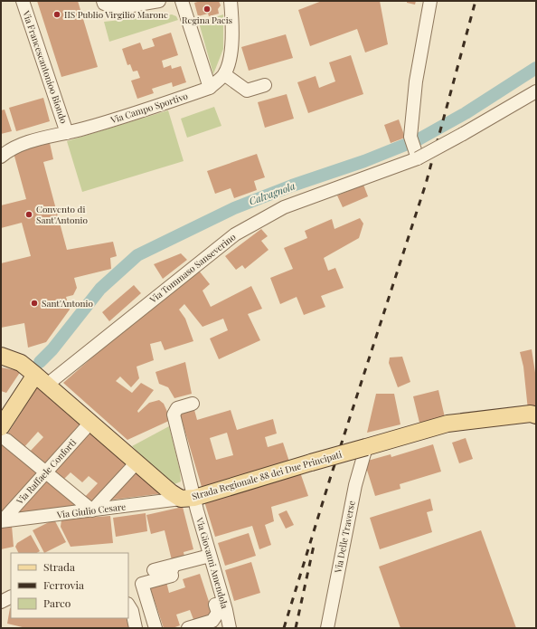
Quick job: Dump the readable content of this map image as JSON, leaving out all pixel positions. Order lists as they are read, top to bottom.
{
  "streets": {
    "main road": ["Strada Regionale 88 dei Due Principati"],
    "street": [
      "Via Francescantonioo Biondo",
      "Via Campo Sportivo",
      "Via Tommaso Sanseverino",
      "Via Raffaele Conforti",
      "Via Giulio Cesare",
      "Via Delle Traverse",
      "Via Giovanni Amendola"
    ]
  },
  "crossings": [
    ["Via Francescantonioo Biondo", "Via Campo Sportivo"],
    ["Via Tommaso Sanseverino", "Strada Regionale 88 dei Due Principati"],
    ["Via Raffaele Conforti", "Strada Regionale 88 dei Due Principati"],
    ["Via Raffaele Conforti", "Via Giulio Cesare"],
    ["Strada Regionale 88 dei Due Principati", "Via Giulio Cesare"],
    ["Strada Regionale 88 dei Due Principati", "Via Delle Traverse"],
    ["Strada Regionale 88 dei Due Principati", "Via Giovanni Amendola"],
    ["Via Giulio Cesare", "Via Giovanni Amendola"]
  ],
  "water": ["Calvagnola"],
  "places": [
    "Regina Pacis",
    "IIS Publio Virgilio Marone",
    "Convento di Sant'Antonio",
    "Sant'Antonio"
  ],
  "legend": ["Strada", "Ferrovia", "Parco"]
}
